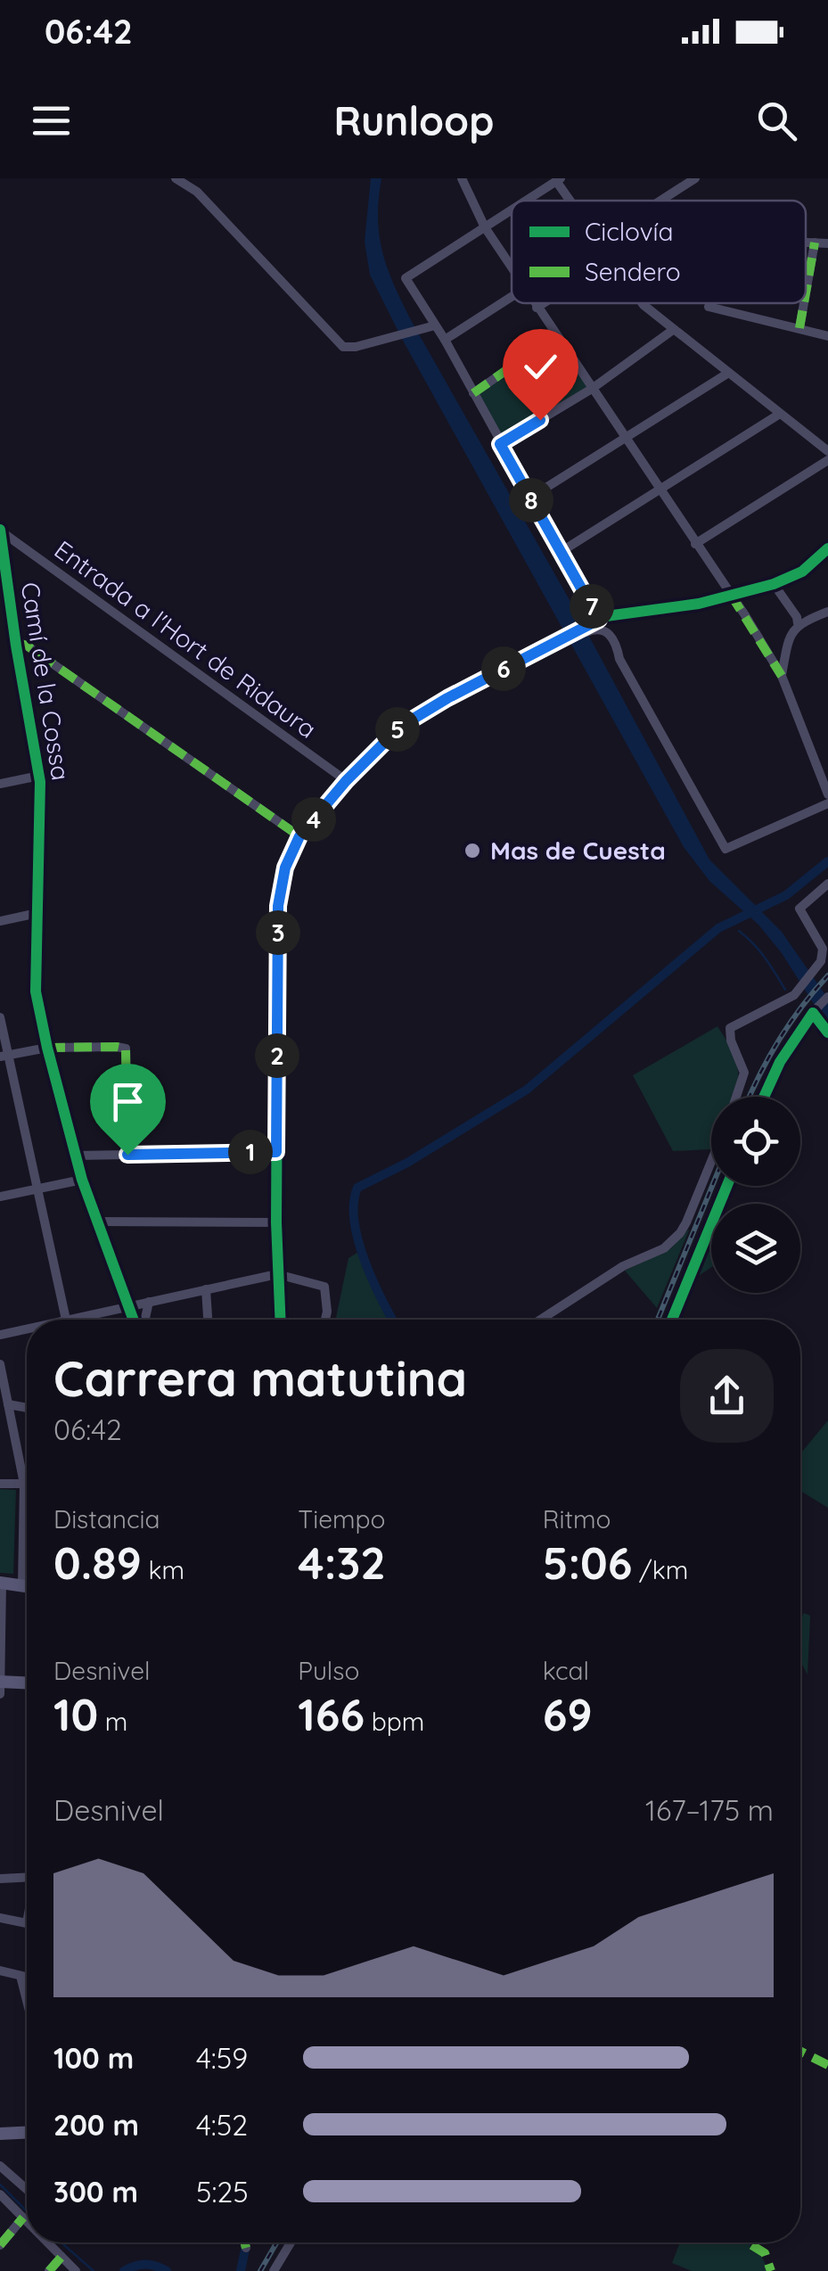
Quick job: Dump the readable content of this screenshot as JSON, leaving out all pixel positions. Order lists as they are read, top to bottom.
{
  "streets": {
    "street": ["Entrada a l'Hort de Ridaura", "Camí de la Cossa"]
  },
  "crossings": [
    ["Entrada a l'Hort de Ridaura", "Camí de la Cossa"]
  ],
  "places": ["Mas de Cuesta"],
  "legend": ["Ciclovía", "Sendero"],
  "page": {
    "status": "06:42",
    "header": "Runloop",
    "pins": [
      "8",
      "7",
      "6",
      "5",
      "4",
      "3",
      "2",
      "1"
    ],
    "heading": ["Carrera matutina", "06:42"],
    "stats": [
      ["Distancia", "0.89 km"],
      ["Tiempo", "4:32"],
      ["Ritmo", "5:06 /km"],
      ["Desnivel", "10 m"],
      ["Pulso", "166 bpm"],
      ["kcal", "69"]
    ],
    "chart": ["Desnivel", "167–175 m"],
    "list": [
      {
        "name": "100 m",
        "note": "4:59"
      },
      {
        "name": "200 m",
        "note": "4:52"
      },
      {
        "name": "300 m",
        "note": "5:25"
      }
    ]
  }
}
